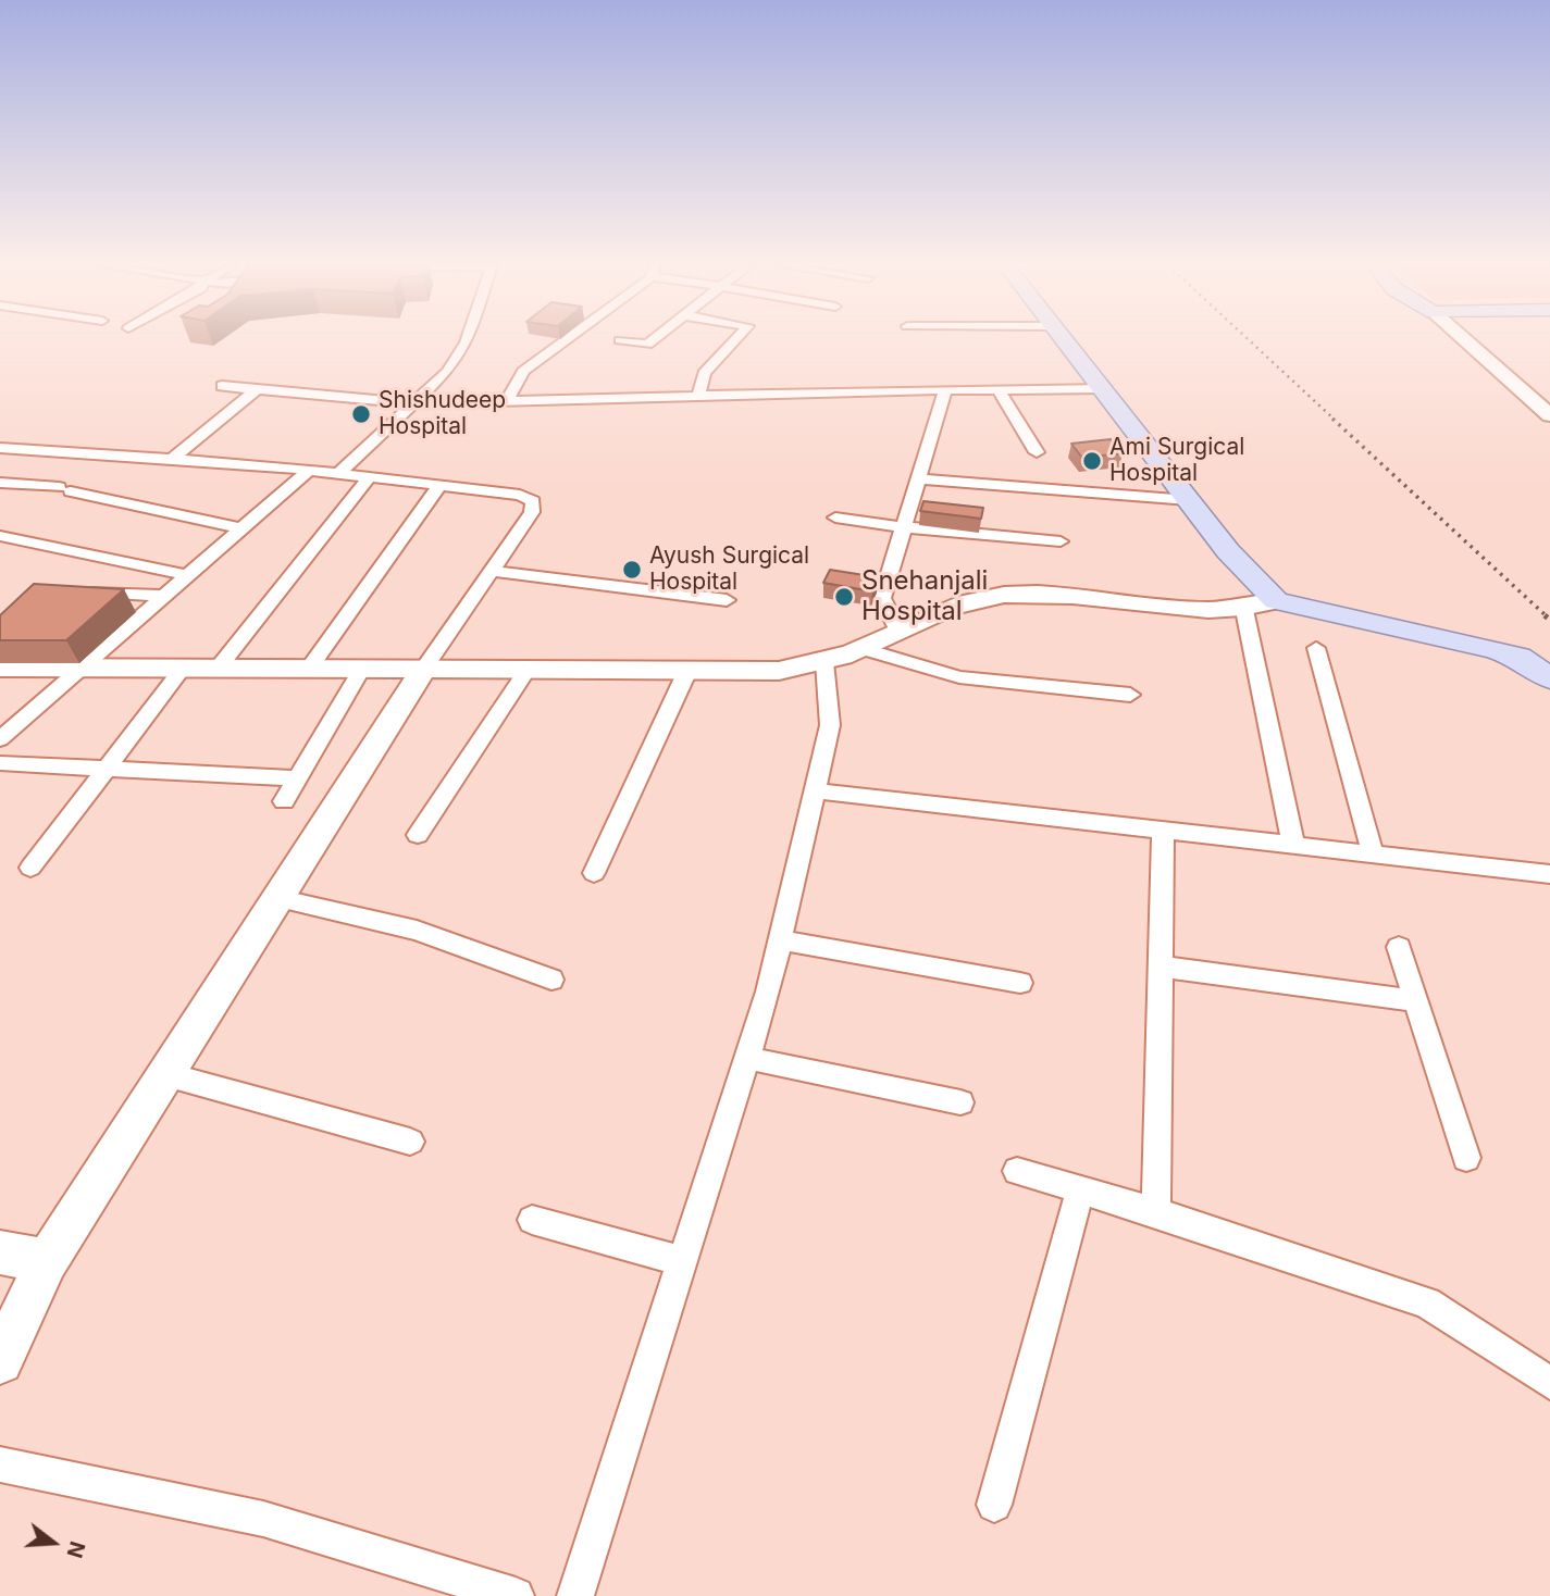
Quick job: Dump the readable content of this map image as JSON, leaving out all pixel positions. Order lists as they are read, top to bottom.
{
  "places": [
    "Shishudeep Hospital",
    "Ami Surgical Hospital",
    "Ayush Surgical Hospital",
    "Snehanjali Hospital"
  ],
  "north": "right"
}
